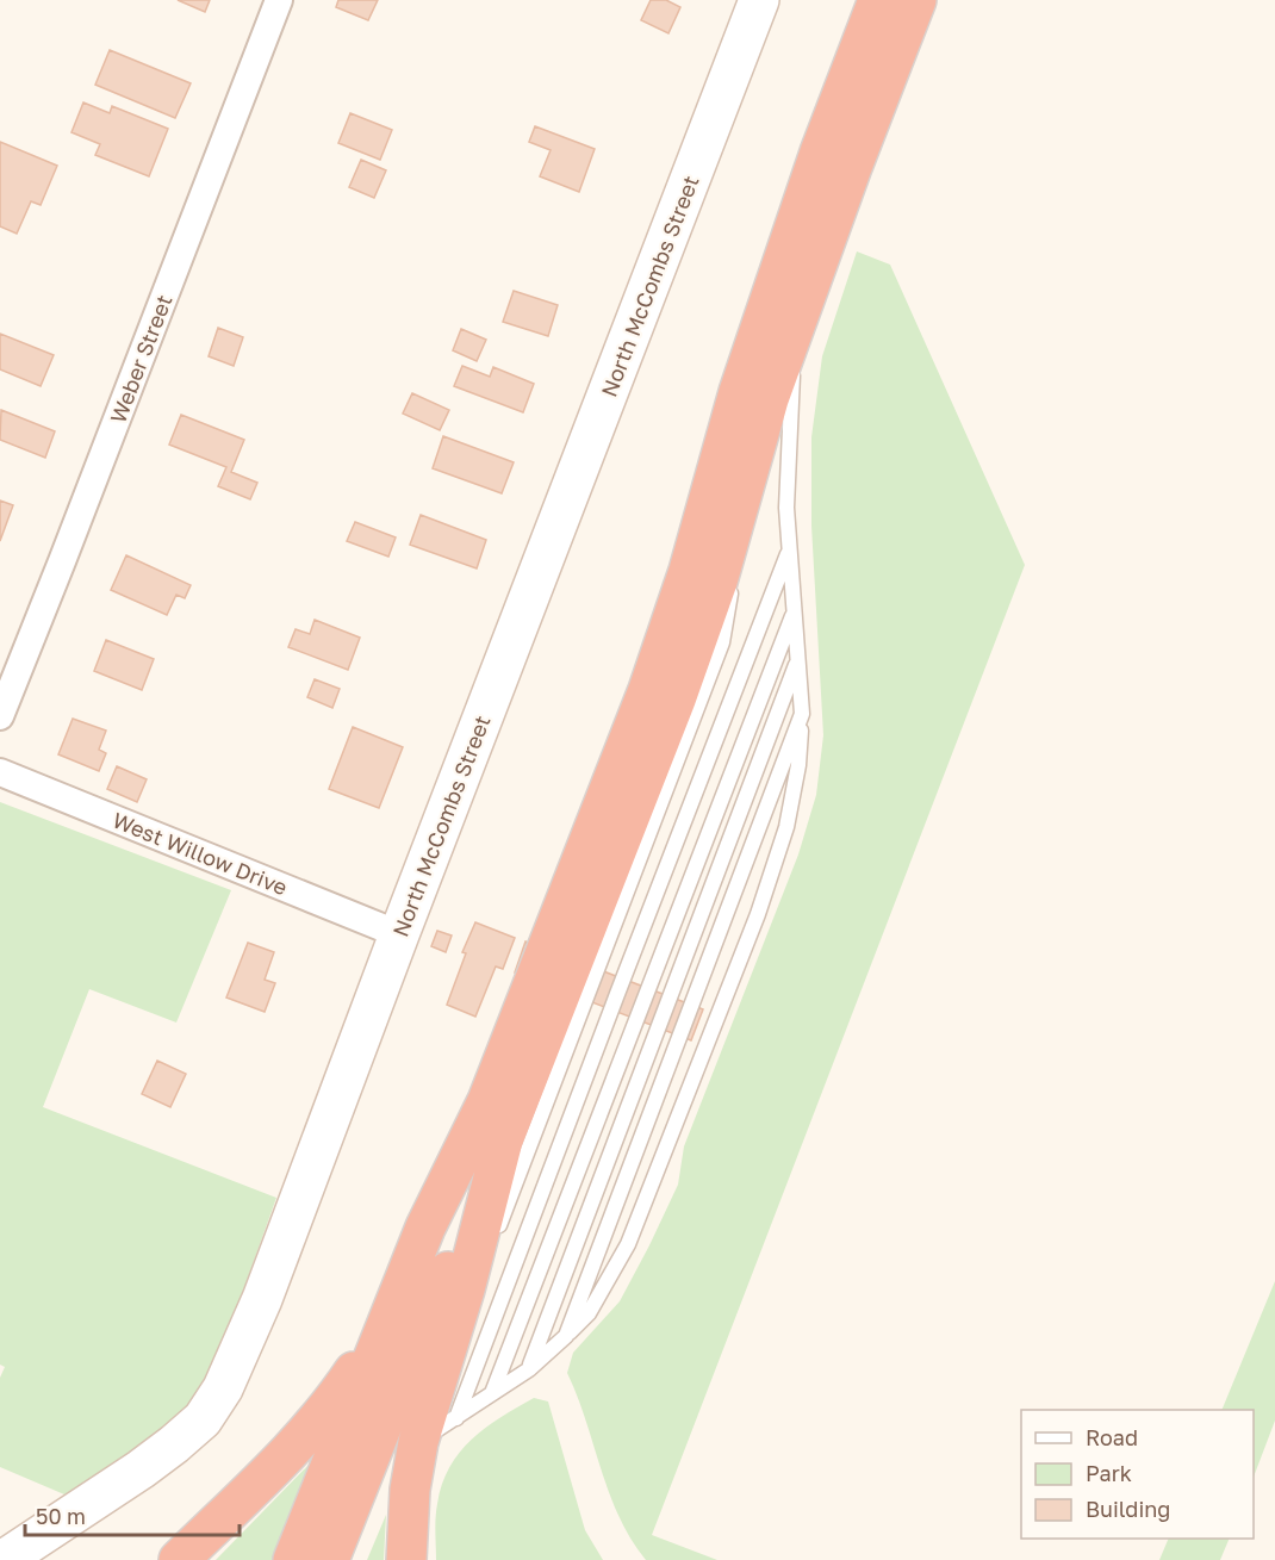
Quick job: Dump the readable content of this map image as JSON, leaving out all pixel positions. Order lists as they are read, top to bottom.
{
  "streets": {
    "street": ["North McCombs Street", "Weber Street", "West Willow Drive"]
  },
  "crossings": [
    ["North McCombs Street", "West Willow Drive"]
  ],
  "legend": ["Road", "Park", "Building"],
  "scale_bar": "50 m"
}
